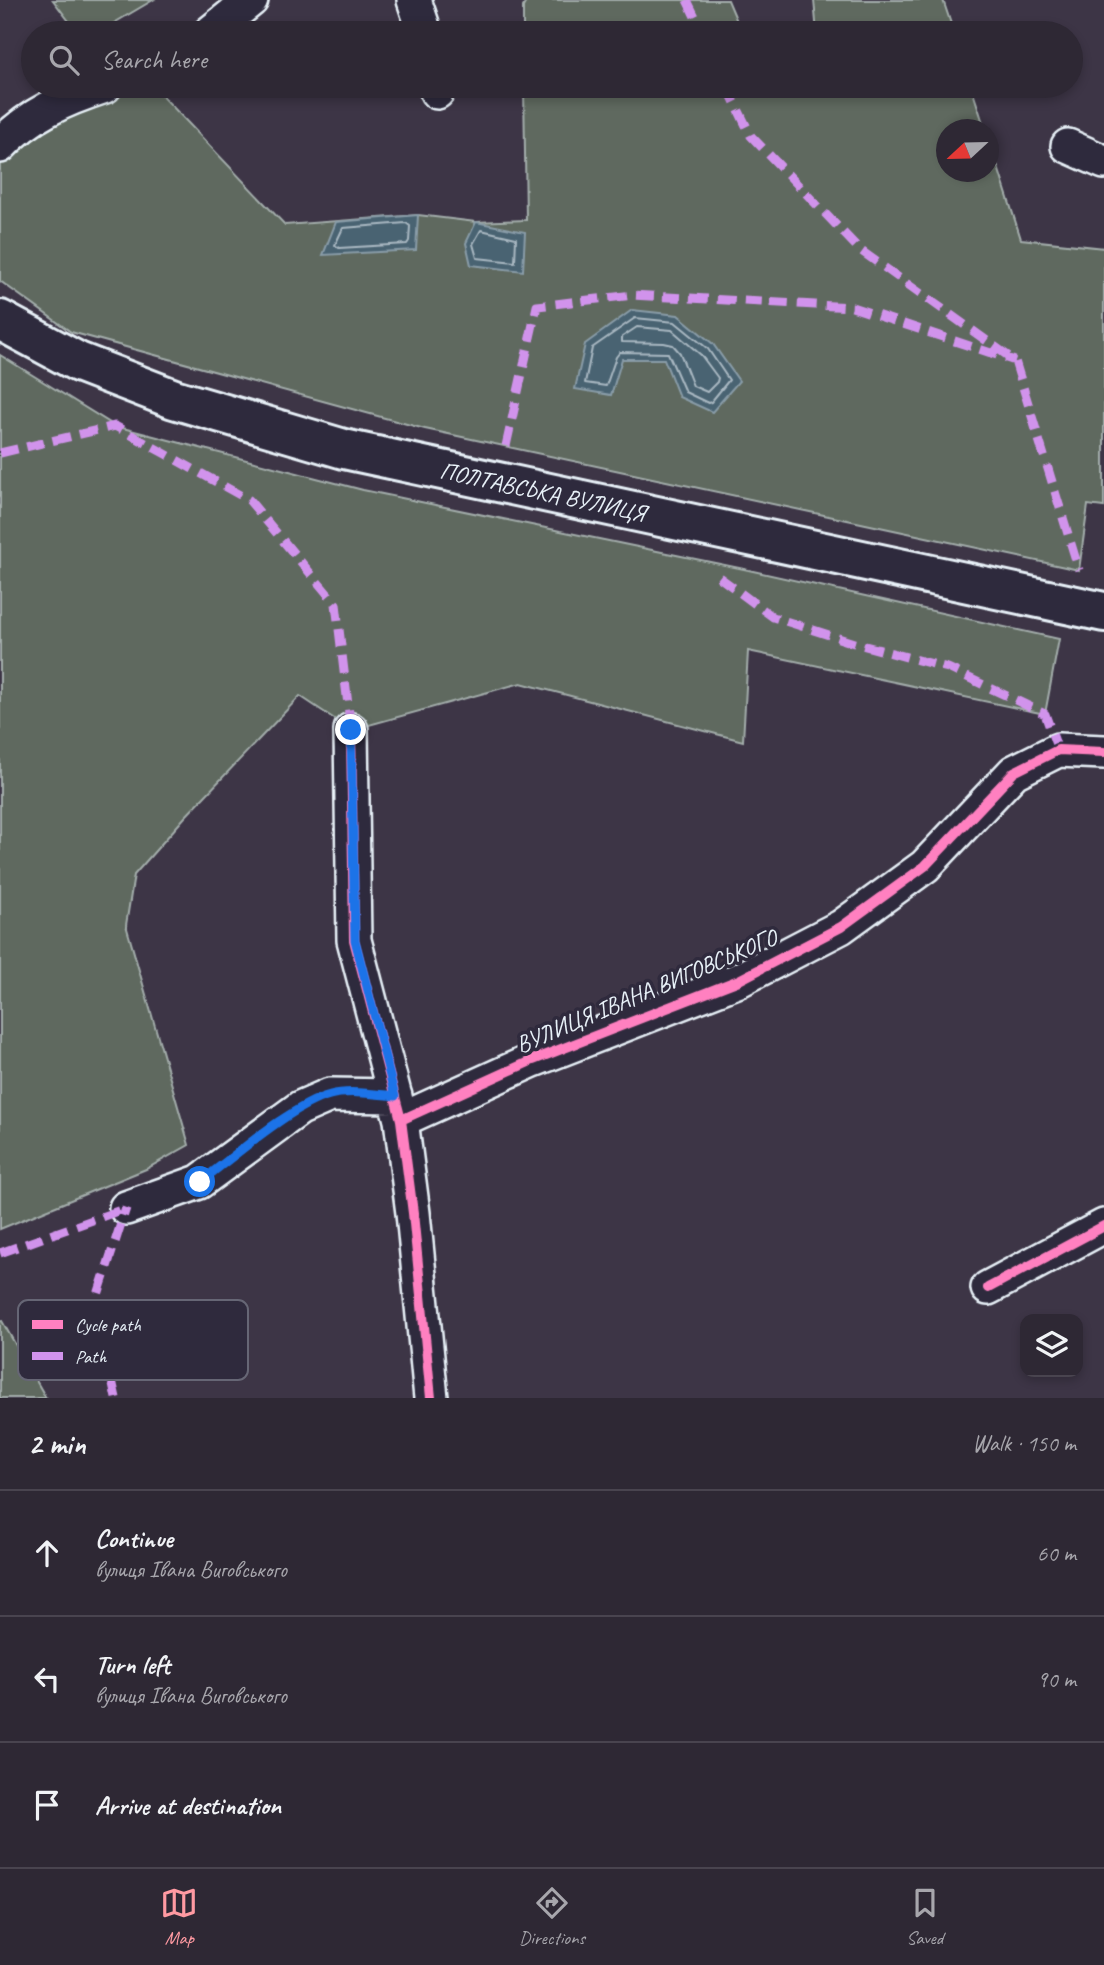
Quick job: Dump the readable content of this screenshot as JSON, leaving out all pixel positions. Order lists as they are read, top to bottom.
{
  "streets": {
    "main road": ["ПОЛТАВСЬКА ВУЛИЦЯ"],
    "street": ["ВУЛИЦЯ ІВАНА ВИГОВСЬКОГО"]
  },
  "legend": ["Cycle path", "Path"],
  "north": "left",
  "page": {
    "search": "Search here",
    "heading": ["2 min", "Walk · 150 m"],
    "list": [
      ["Continue", "вулиця Івана Виговського", "60 m"],
      ["Turn left", "вулиця Івана Виговського", "90 m"],
      "Arrive at destination"
    ],
    "nav": ["Map", "Directions", "Saved"]
  }
}
